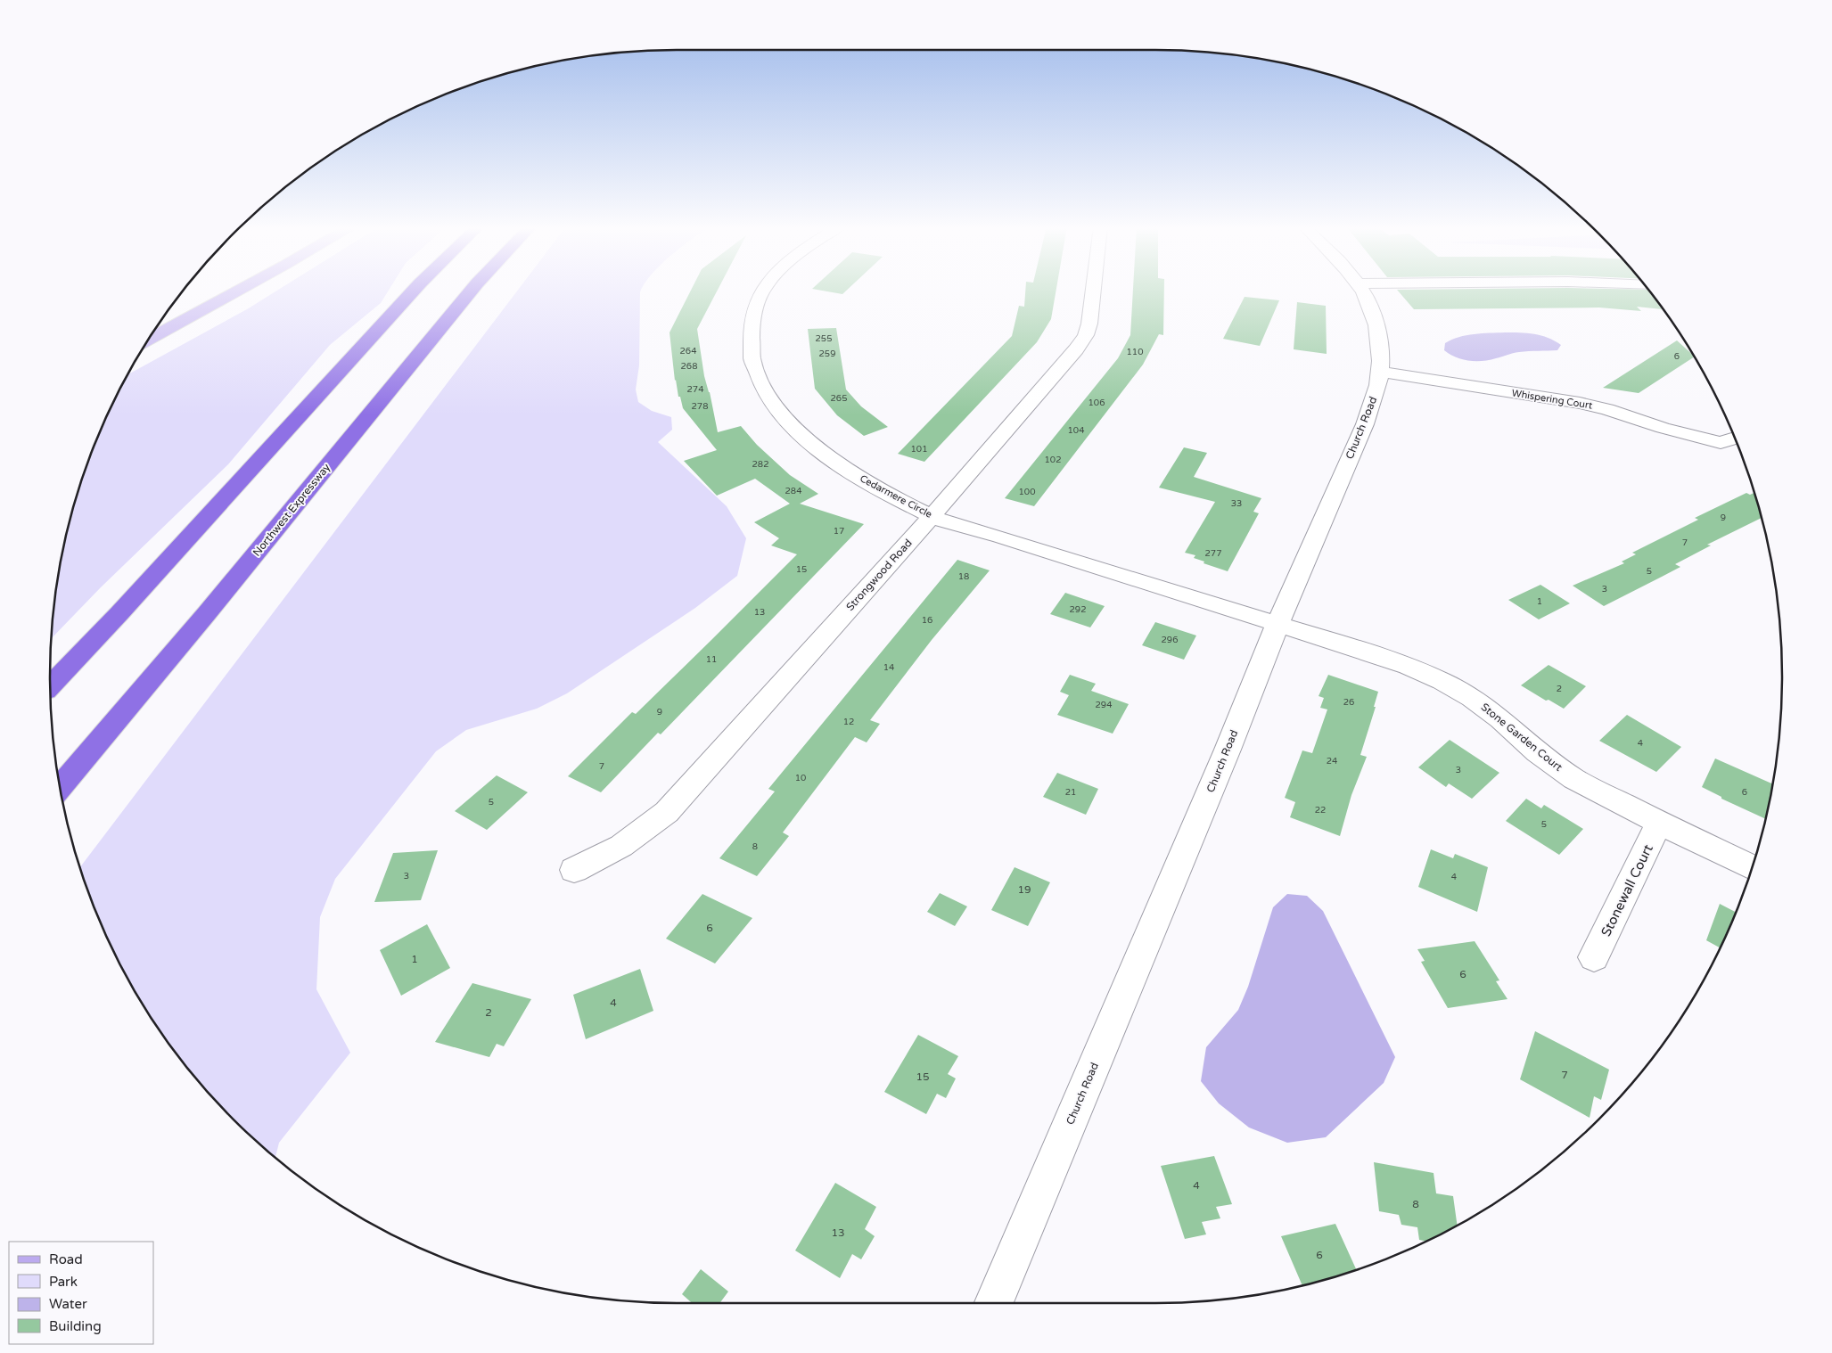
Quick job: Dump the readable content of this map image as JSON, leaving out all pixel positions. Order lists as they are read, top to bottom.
{
  "streets": {
    "highway": ["Northwest Expressway"],
    "street": [
      "Whispering Court",
      "Church Road",
      "Cedarmere Circle",
      "Strongwood Road",
      "Stone Garden Court",
      "Stonewall Court"
    ]
  },
  "crossings": [
    ["Whispering Court", "Church Road"],
    ["Church Road", "Cedarmere Circle"],
    ["Church Road", "Stone Garden Court"],
    ["Cedarmere Circle", "Strongwood Road"],
    ["Cedarmere Circle", "Stone Garden Court"],
    ["Stone Garden Court", "Stonewall Court"]
  ],
  "house_numbers": [
    "255",
    "264",
    "110",
    "259",
    "6",
    "268",
    "274",
    "265",
    "106",
    "278",
    "104",
    "101",
    "102",
    "282",
    "284",
    "100",
    "33",
    "9",
    "17",
    "7",
    "277",
    "15",
    "5",
    "18",
    "3",
    "1",
    "292",
    "13",
    "16",
    "296",
    "11",
    "14",
    "2",
    "26",
    "294",
    "9",
    "12",
    "4",
    "24",
    "7",
    "3",
    "10",
    "21",
    "6",
    "5",
    "22",
    "5",
    "8",
    "3",
    "4",
    "19",
    "6",
    "1",
    "6",
    "4",
    "2",
    "7",
    "15",
    "4",
    "8",
    "13",
    "6"
  ],
  "legend": [
    "Road",
    "Park",
    "Water",
    "Building"
  ]
}
